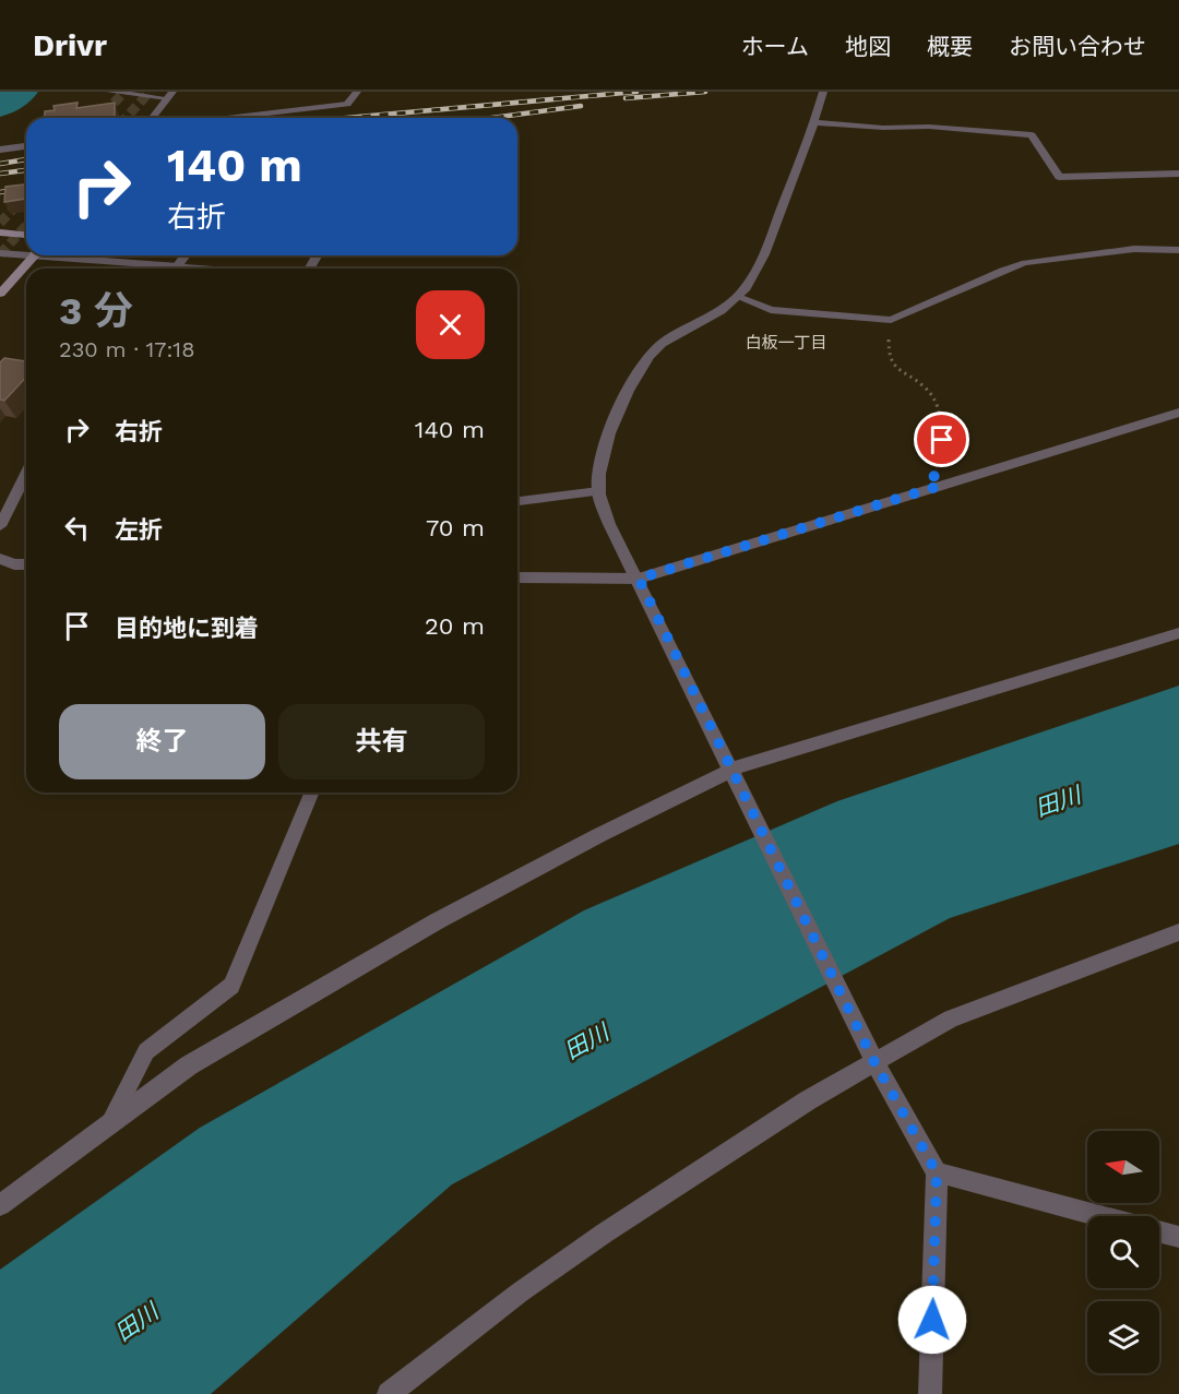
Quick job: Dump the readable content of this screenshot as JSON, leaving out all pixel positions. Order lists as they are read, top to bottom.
{
  "districts": ["白板一丁目"],
  "water": ["田川"],
  "north": "left",
  "page": {
    "header": "Drivr",
    "nav": [
      "ホーム",
      "地図",
      "概要",
      "お問い合わせ"
    ],
    "turn": ["140 m", "右折"],
    "heading": ["3 分", "230 m · 17:18"],
    "list": [
      {
        "name": "右折",
        "value": "140 m"
      },
      {
        "name": "左折",
        "value": "70 m"
      },
      {
        "name": "目的地に到着",
        "value": "20 m"
      }
    ],
    "buttons": ["終了", "共有"]
  }
}
